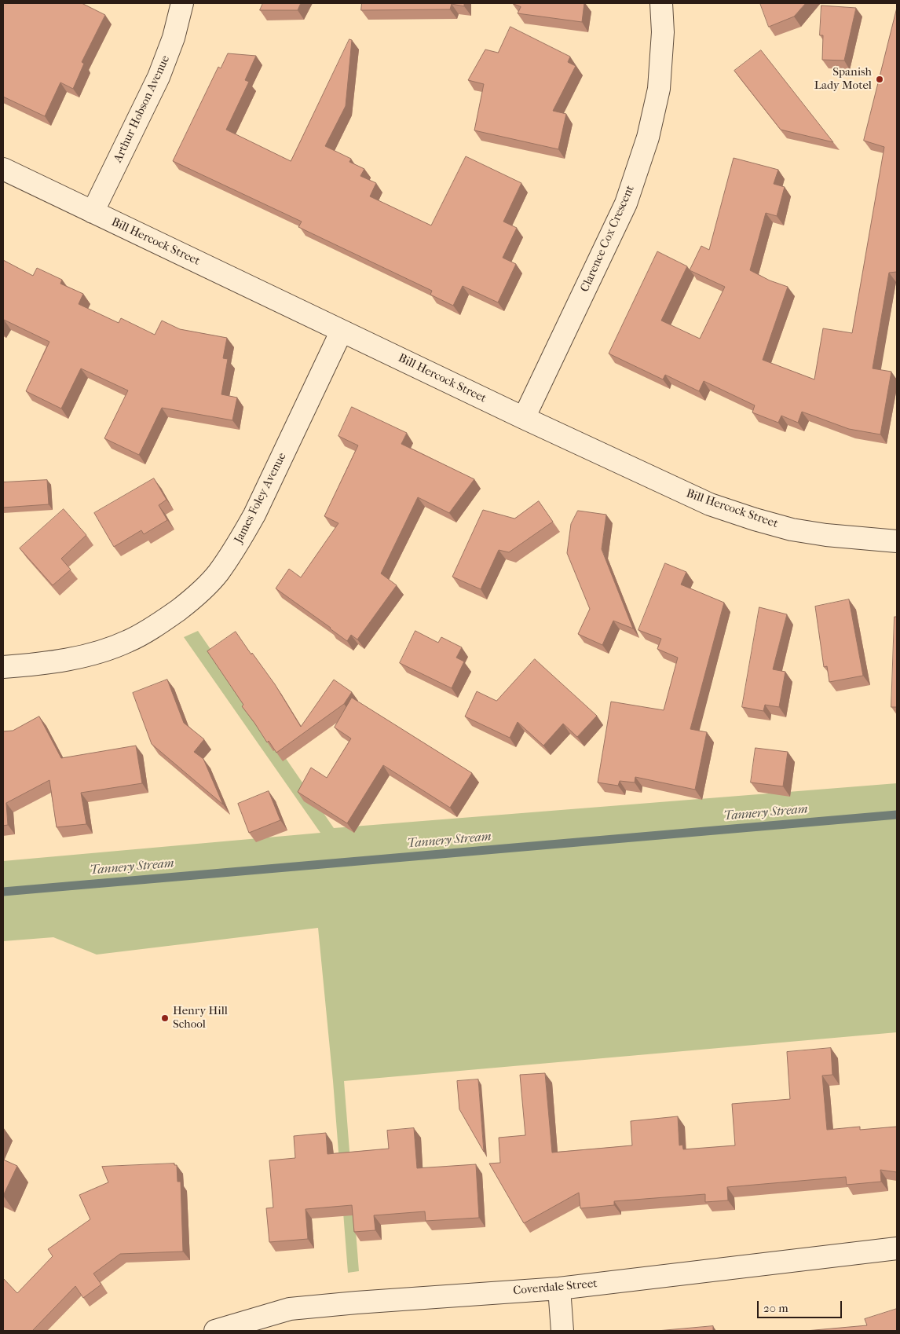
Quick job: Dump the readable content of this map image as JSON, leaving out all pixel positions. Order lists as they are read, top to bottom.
{
  "streets": {
    "street": [
      "Arthur Hobson Avenue",
      "Clarence Cox Crescent",
      "Bill Hercock Street",
      "James Foley Avenue",
      "Coverdale Street"
    ]
  },
  "crossings": [
    ["Arthur Hobson Avenue", "Bill Hercock Street"],
    ["Clarence Cox Crescent", "Bill Hercock Street"],
    ["Bill Hercock Street", "James Foley Avenue"]
  ],
  "water": ["Tannery Stream"],
  "places": ["Spanish Lady Motel", "Henry Hill School"],
  "scale_bar": "20 m"
}
